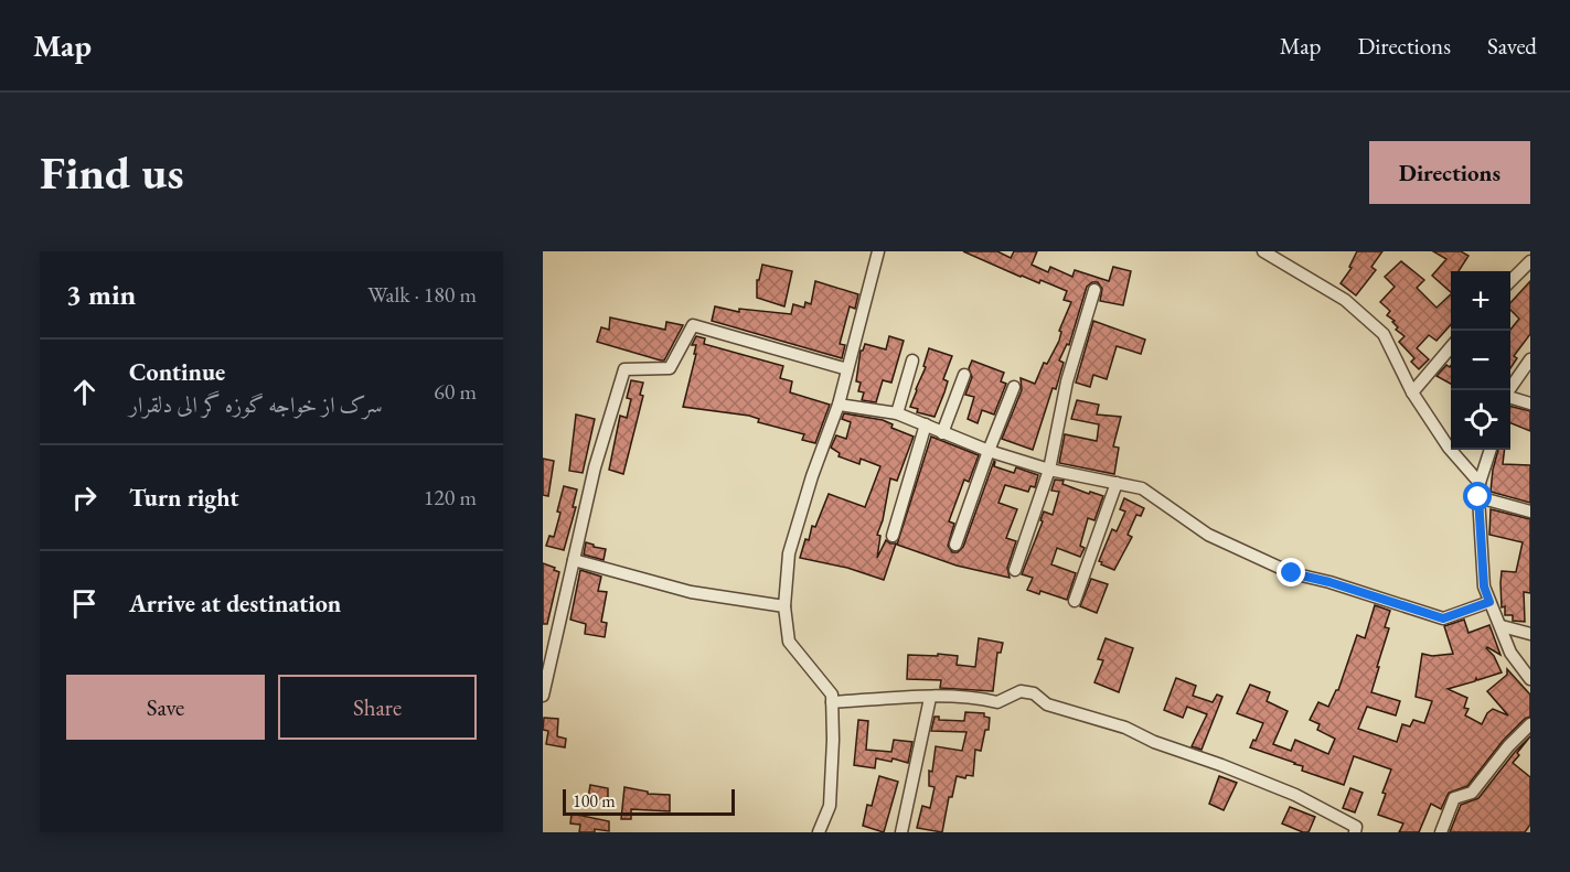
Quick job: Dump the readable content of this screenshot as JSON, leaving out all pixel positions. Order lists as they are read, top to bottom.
{
  "scale_bar": "100 m",
  "page": {
    "header": "Map",
    "nav": ["Map", "Directions", "Saved"],
    "buttons": [
      "Directions",
      ["Save", "Share"]
    ],
    "title": "Find us",
    "heading": ["3 min", "Walk · 180 m"],
    "map_buttons": ["+", "−"],
    "list": [
      ["Continue", "سرک از خواجه گوزه گر الی دلقرار", "60 m"],
      ["Turn right", "120 m"],
      "Arrive at destination"
    ],
    "scale": "100 m"
  }
}
